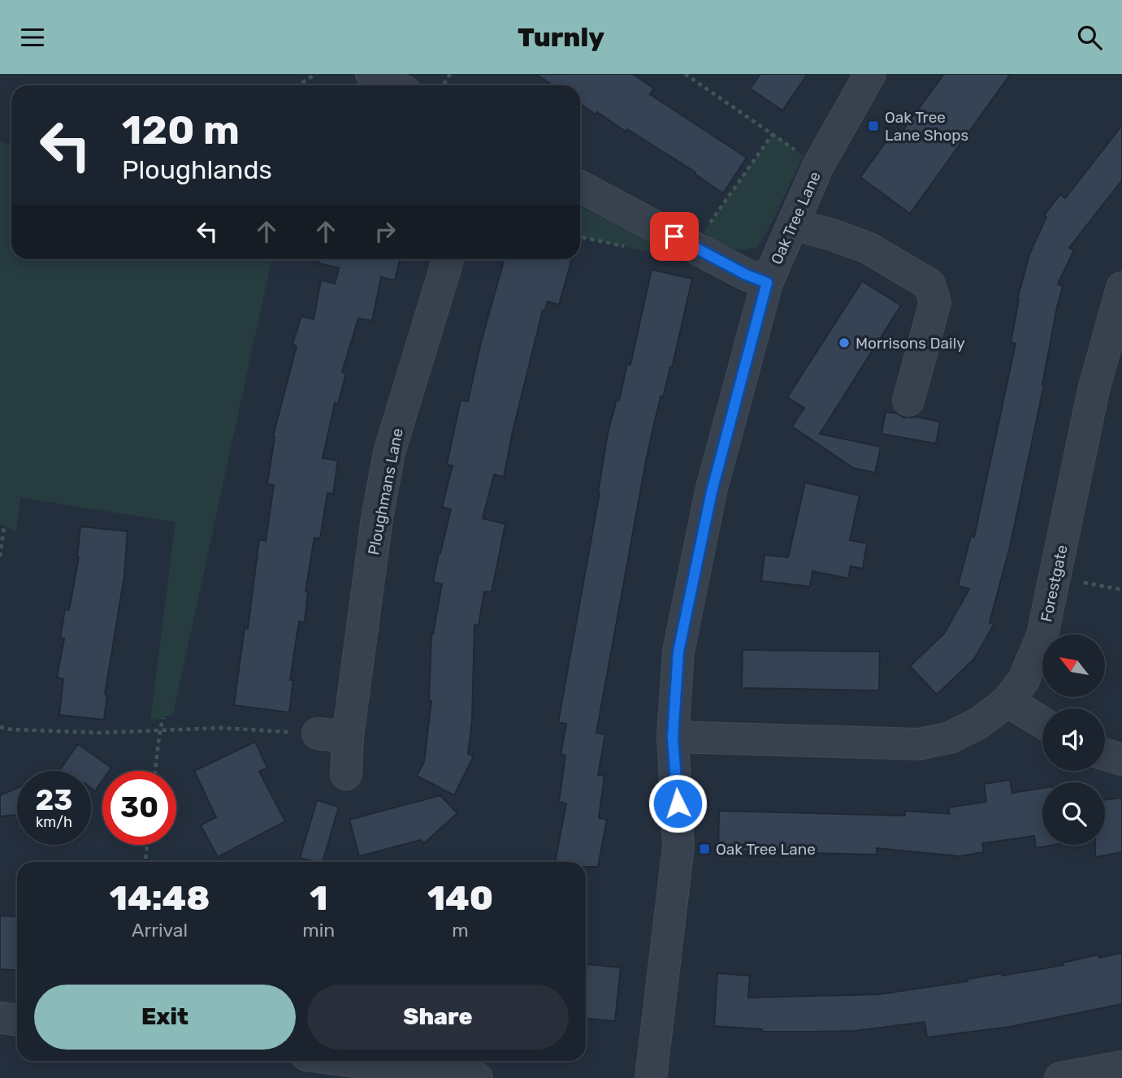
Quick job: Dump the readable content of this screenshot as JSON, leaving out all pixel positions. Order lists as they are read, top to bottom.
{
  "streets": {
    "street": ["Oak Tree Lane", "Ploughmans Lane", "Forestgate"]
  },
  "crossings": [
    ["Oak Tree Lane", "Forestgate"]
  ],
  "places": {
    "transit": ["Oak Tree Lane Shops", "Oak Tree Lane"],
    "other": ["Morrisons Daily"]
  },
  "north": "top left",
  "page": {
    "header": "Turnly",
    "turn": ["120 m", "Ploughlands"],
    "speed": "23 km/h",
    "limit": "30",
    "eta": [
      "14:48",
      "Arrival",
      "1",
      "min",
      "140",
      "m"
    ],
    "buttons": ["Exit", "Share"]
  }
}
